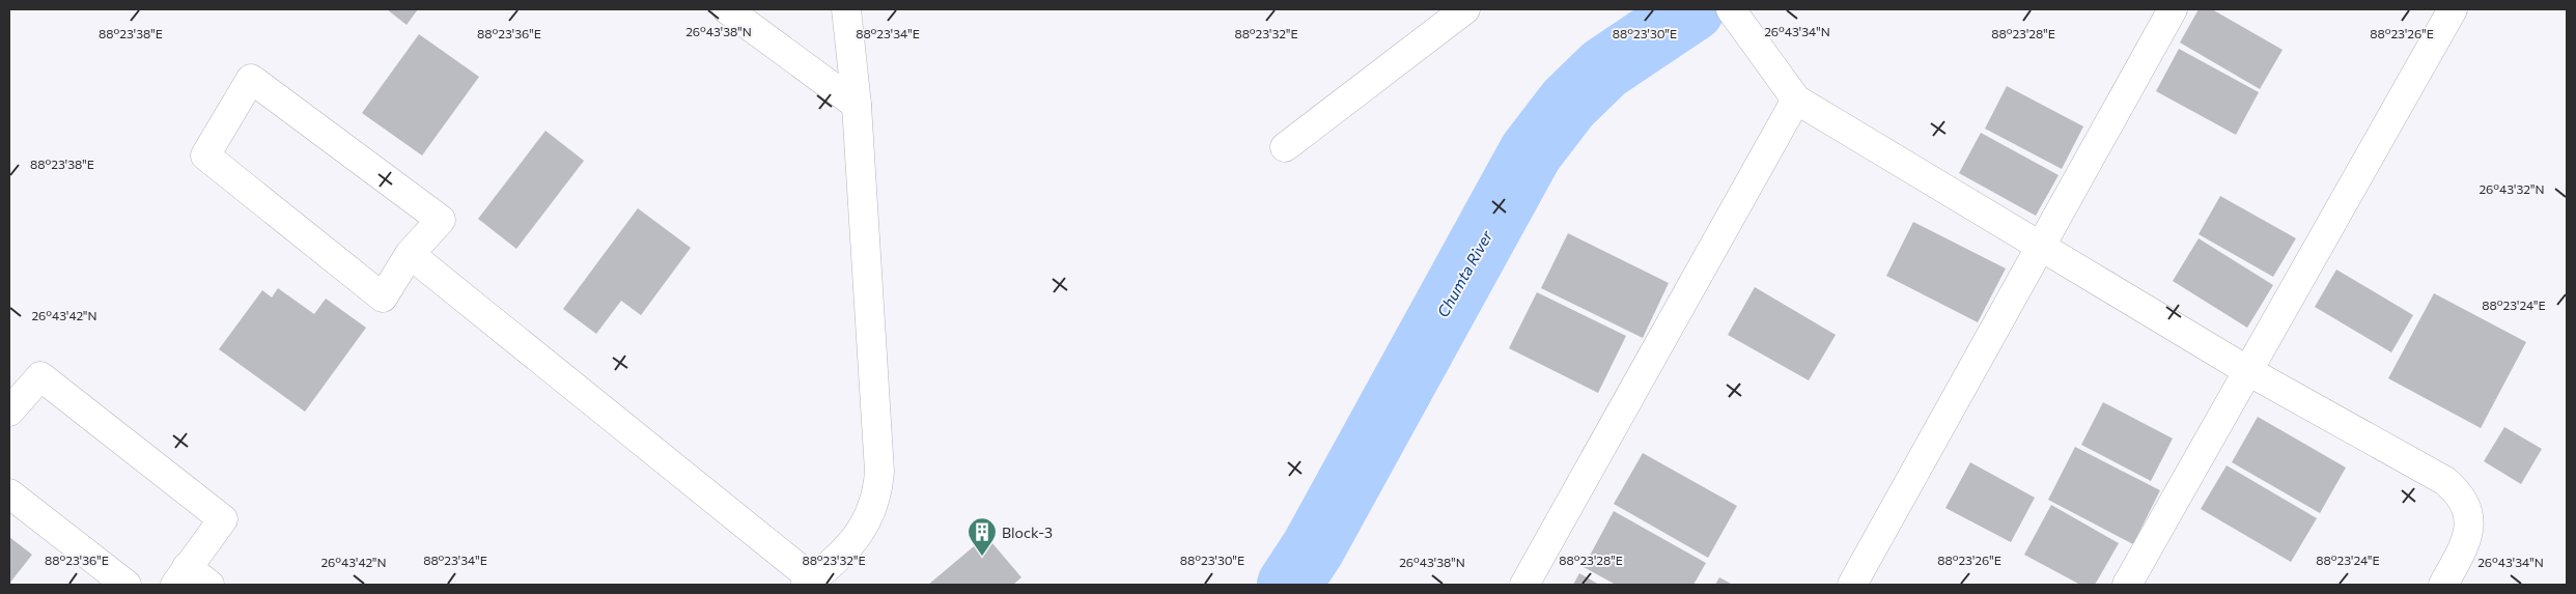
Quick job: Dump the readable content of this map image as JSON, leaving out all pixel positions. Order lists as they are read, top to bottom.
{
  "water": ["Chumta River"],
  "places": {
    "building": ["Block-3"]
  },
  "coordinates": [
    "26°43'38\"N",
    "26°43'34\"N",
    "88°23'38\"E",
    "88°23'36\"E",
    "88°23'34\"E",
    "88°23'32\"E",
    "88°23'30\"E",
    "88°23'28\"E",
    "88°23'26\"E",
    "26°43'32\"N",
    "88°23'24\"E",
    "26°43'42\"N"
  ]
}
